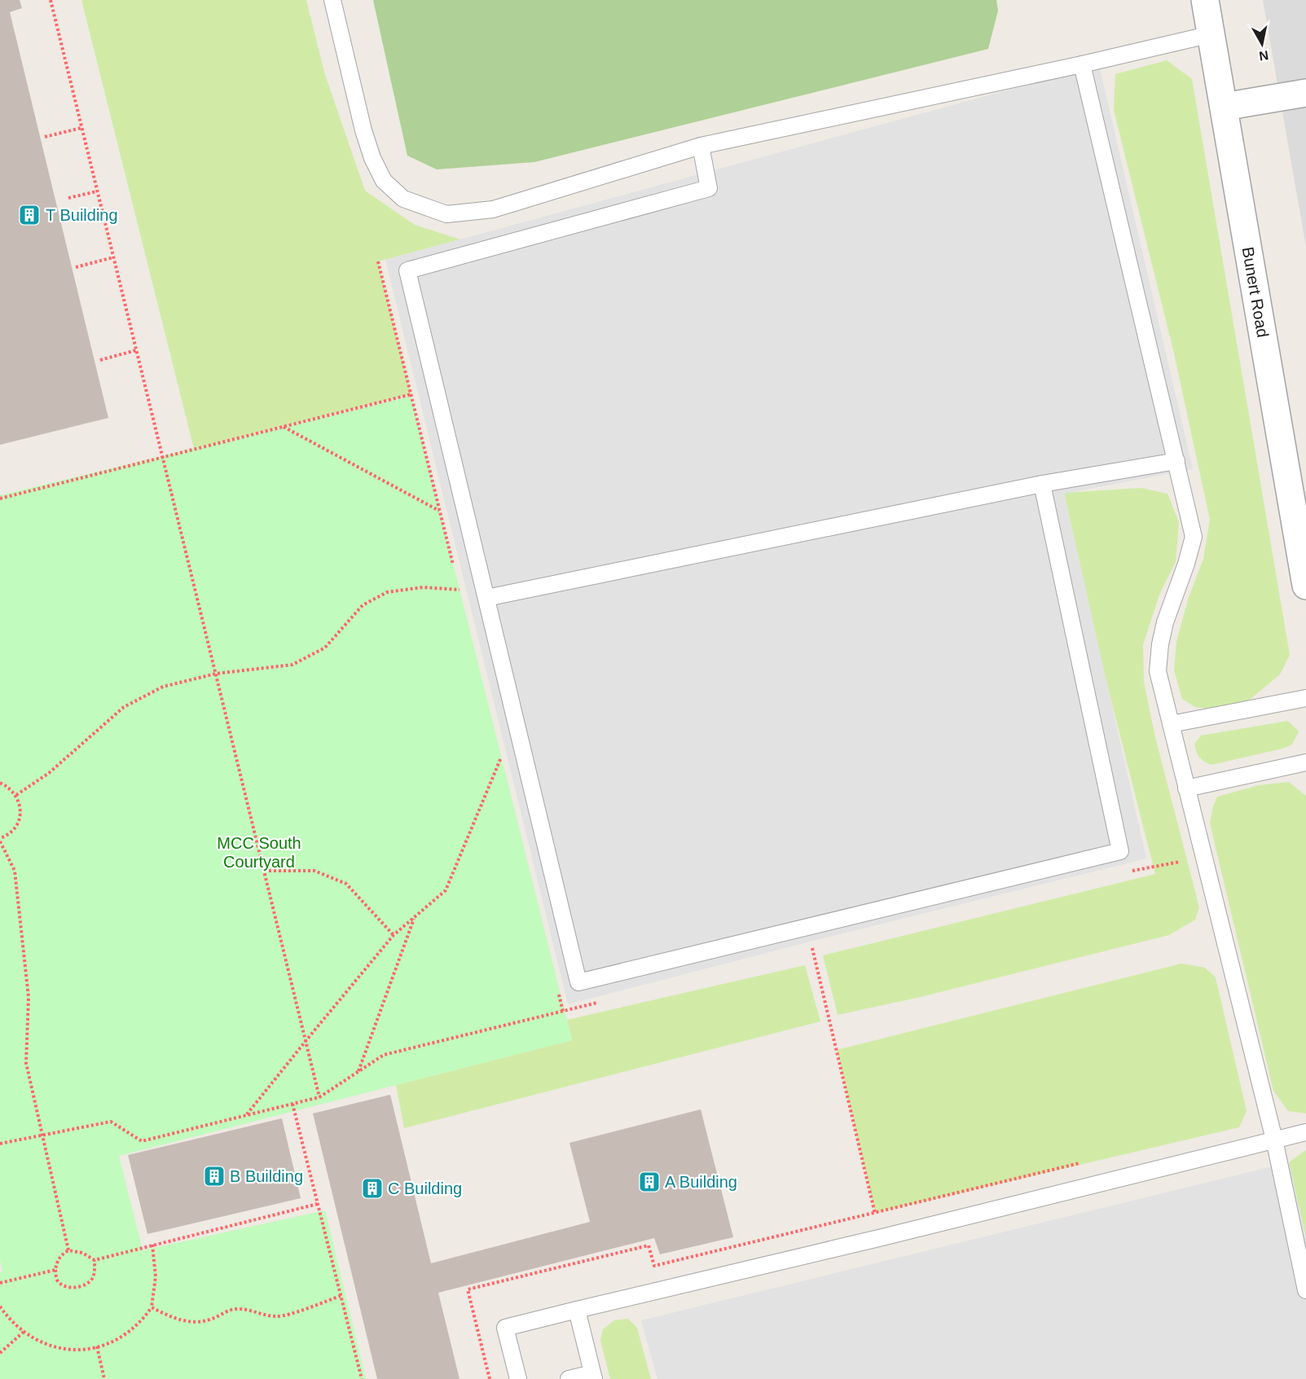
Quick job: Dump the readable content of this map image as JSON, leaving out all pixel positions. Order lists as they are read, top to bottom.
{
  "streets": {
    "street": ["Bunert Road"]
  },
  "parks": ["MCC South Courtyard"],
  "places": {
    "building": [
      "T Building",
      "B Building",
      "A Building",
      "C Building"
    ]
  },
  "north": "bottom"
}
